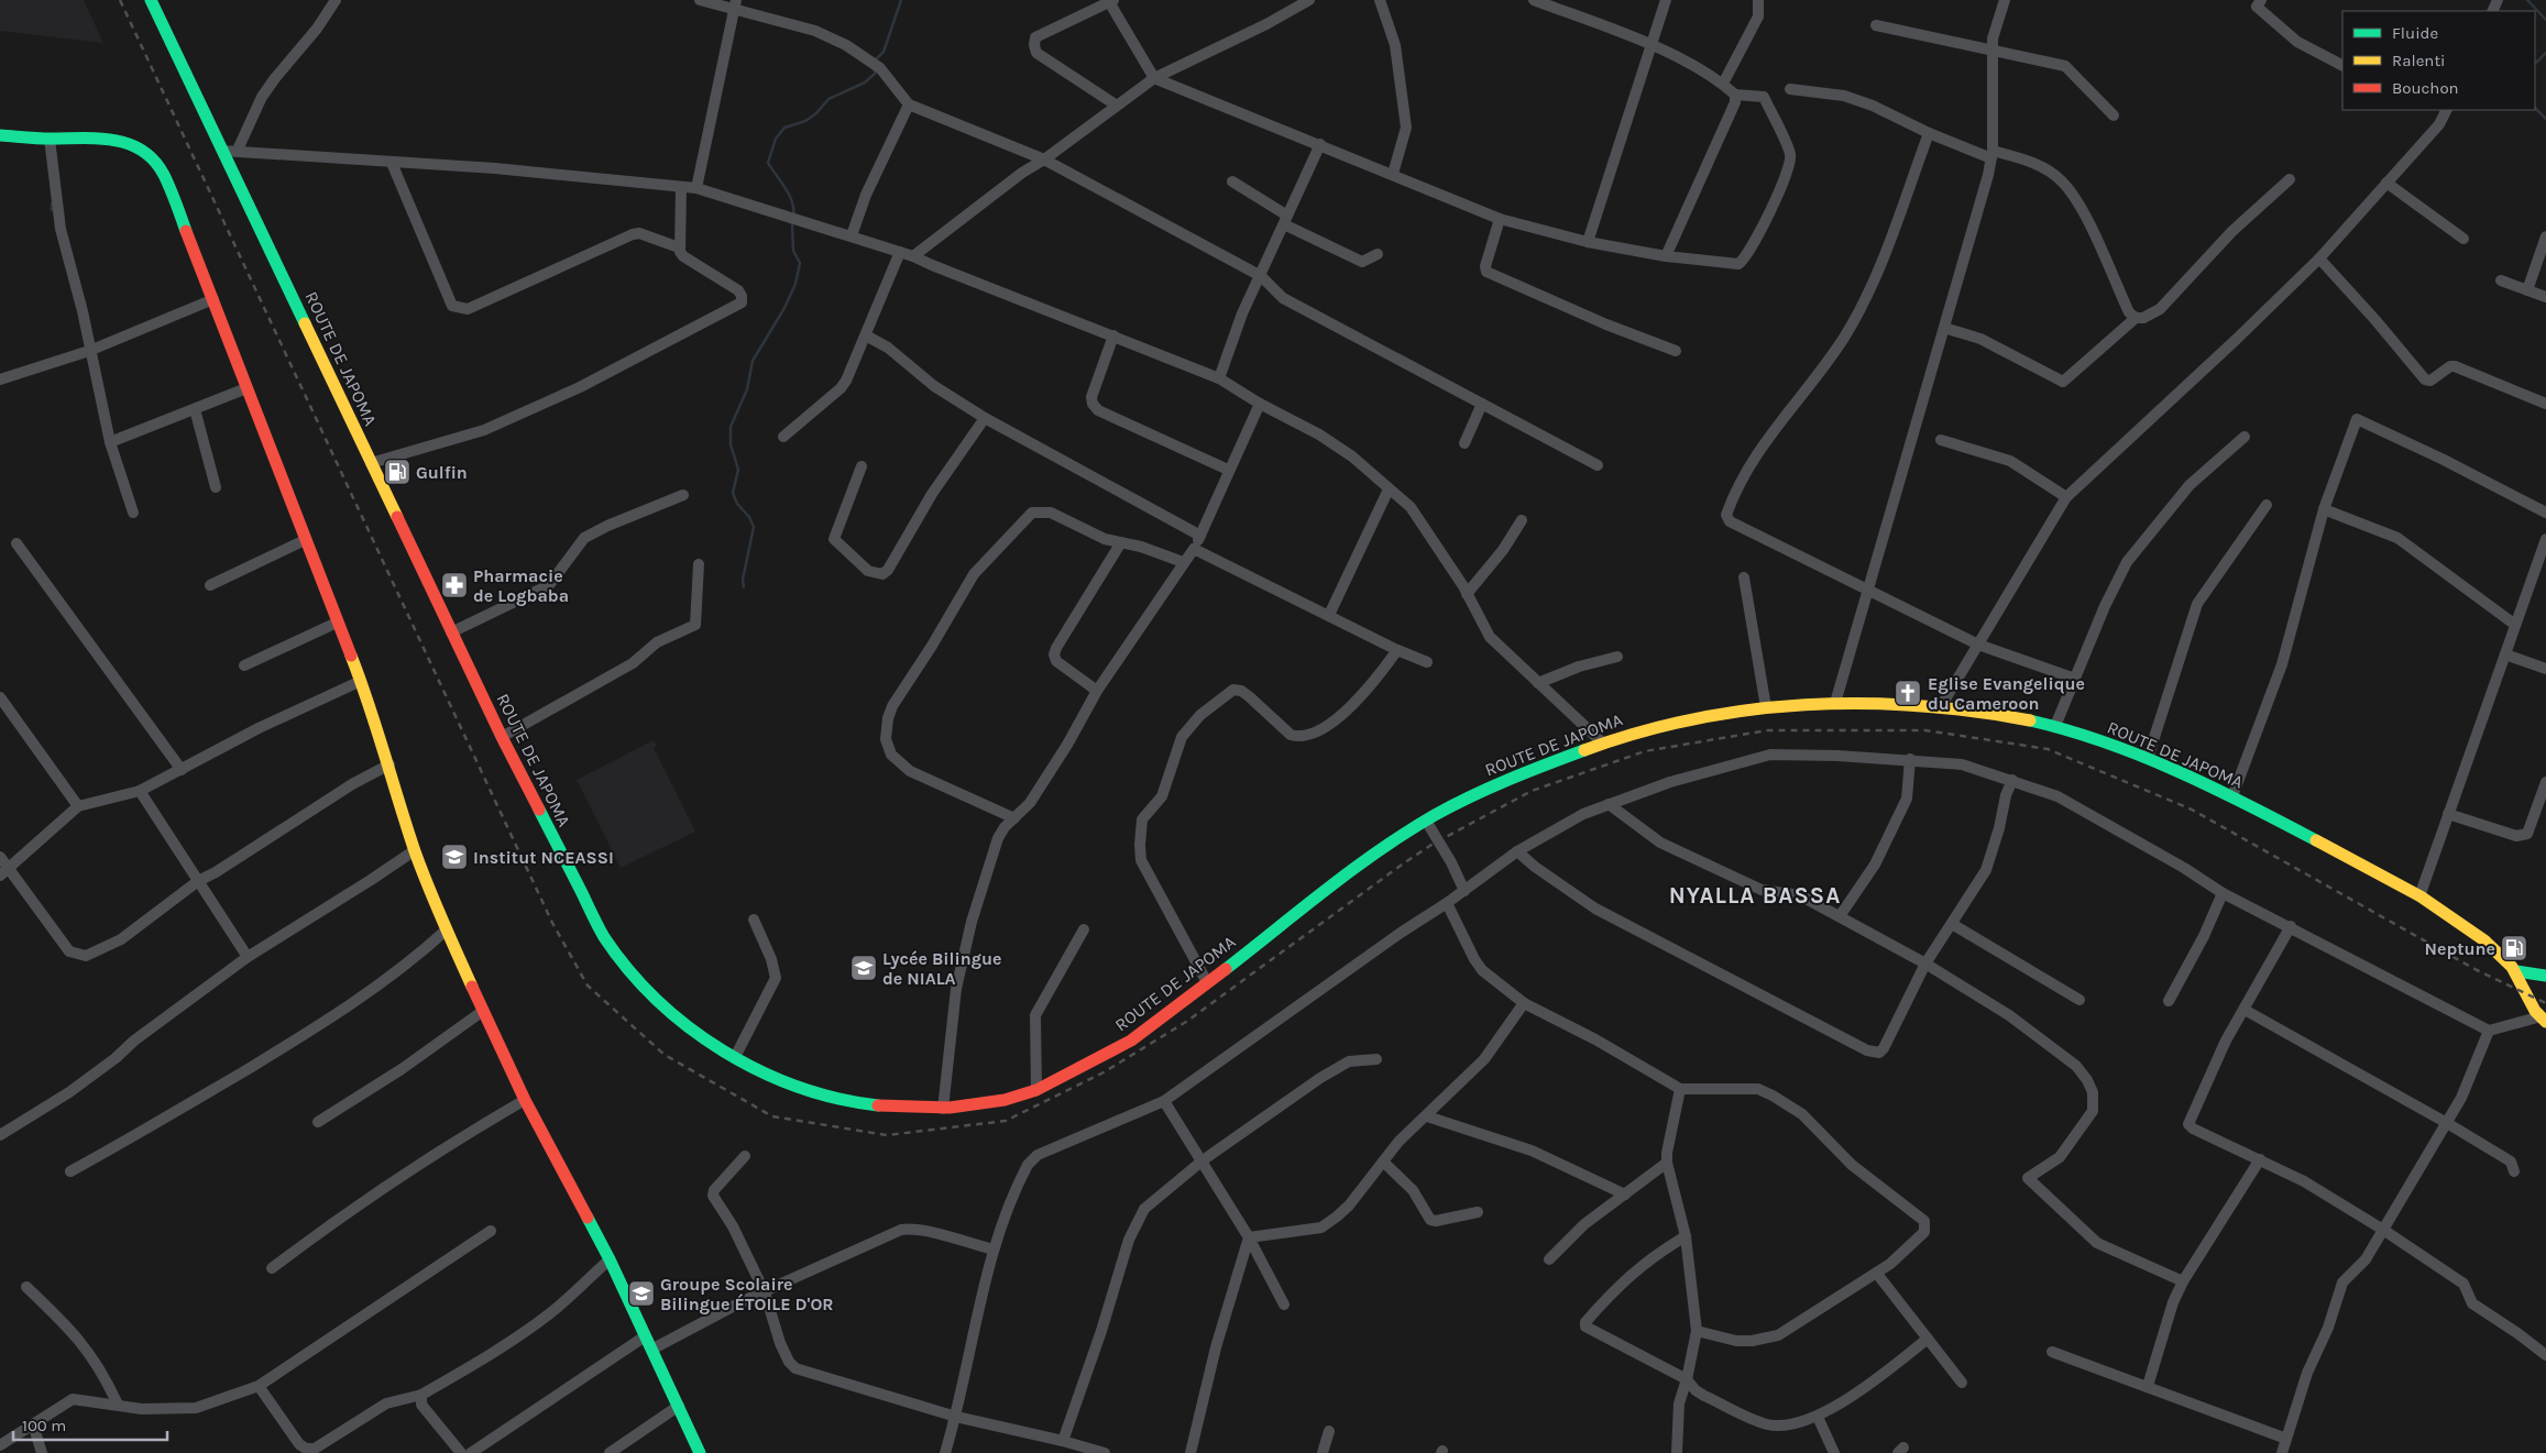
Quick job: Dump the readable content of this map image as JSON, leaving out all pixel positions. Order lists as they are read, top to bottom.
{
  "streets": {
    "main road": ["ROUTE DE JAPOMA"]
  },
  "districts": ["NYALLA BASSA"],
  "places": {
    "fuel station": ["Gulfin", "Neptune"],
    "pharmacy": ["Pharmacie de Logbaba"],
    "church": ["Eglise Evangelique du Cameroon"],
    "school or university": ["Institut NCEASSI", "Lycée Bilingue de NIALA", "Groupe Scolaire Bilingue ÉTOILE D'OR"]
  },
  "legend": ["Fluide", "Ralenti", "Bouchon"],
  "scale_bar": "100 m"
}
